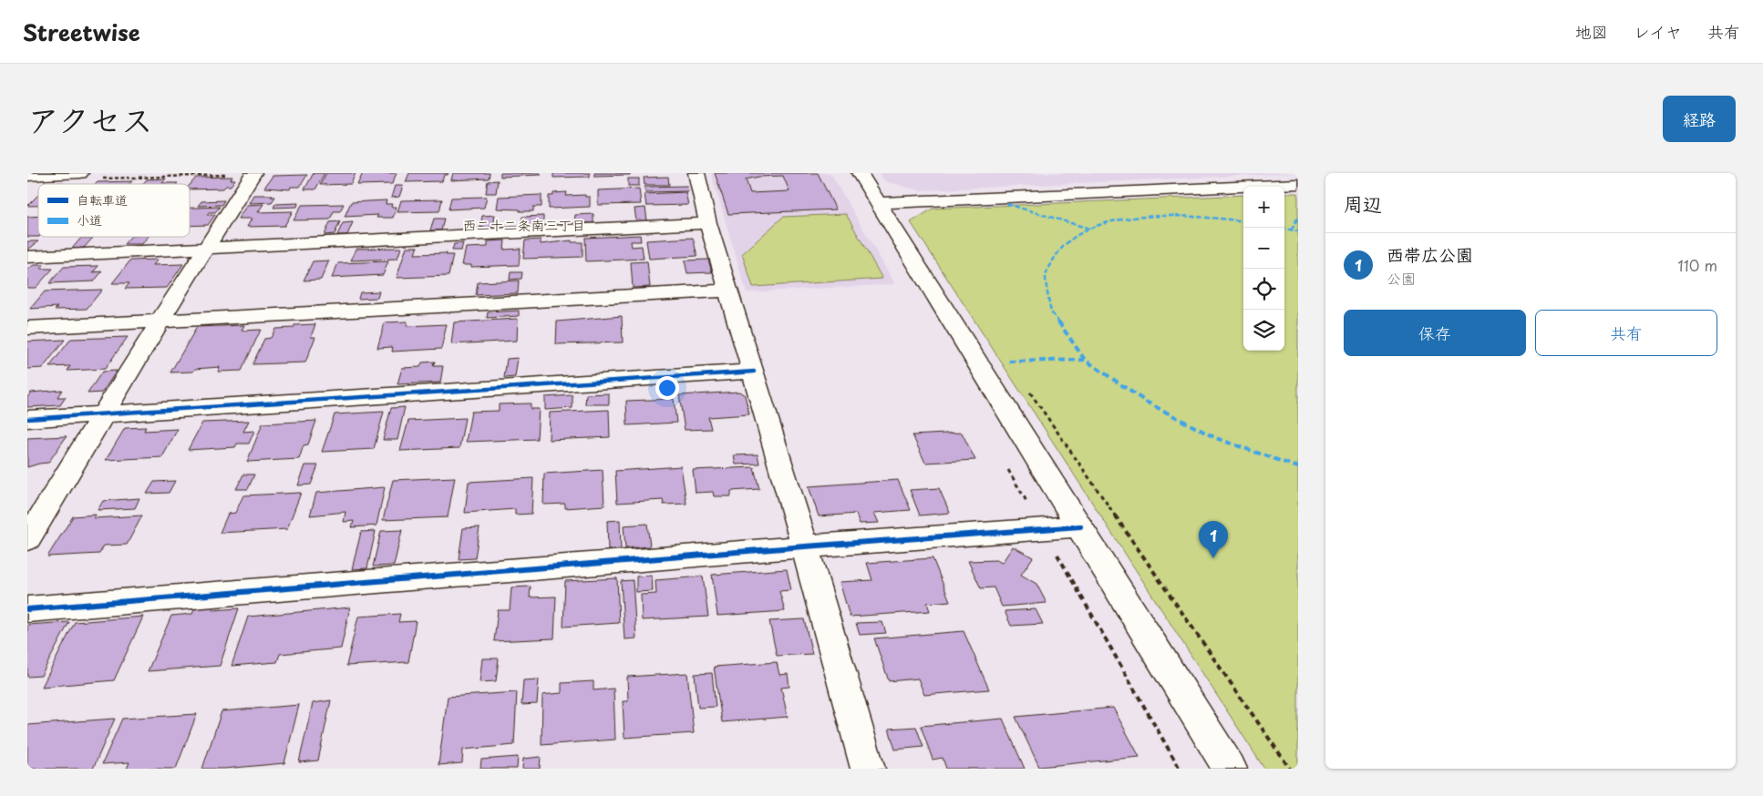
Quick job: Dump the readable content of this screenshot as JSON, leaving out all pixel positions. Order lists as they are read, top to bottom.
{
  "districts": ["西二十二条南三丁目"],
  "legend": ["自転車道", "小道"],
  "page": {
    "header": "Streetwise",
    "nav": ["地図", "レイヤ", "共有"],
    "title": "アクセス",
    "buttons": [
      "経路",
      ["保存", "共有"]
    ],
    "heading": "周辺",
    "map_buttons": ["+", "−"],
    "list": [
      {
        "mark": "1",
        "name": "西帯広公園",
        "note": "公園",
        "value": "110 m"
      }
    ],
    "pins": "1"
  }
}
